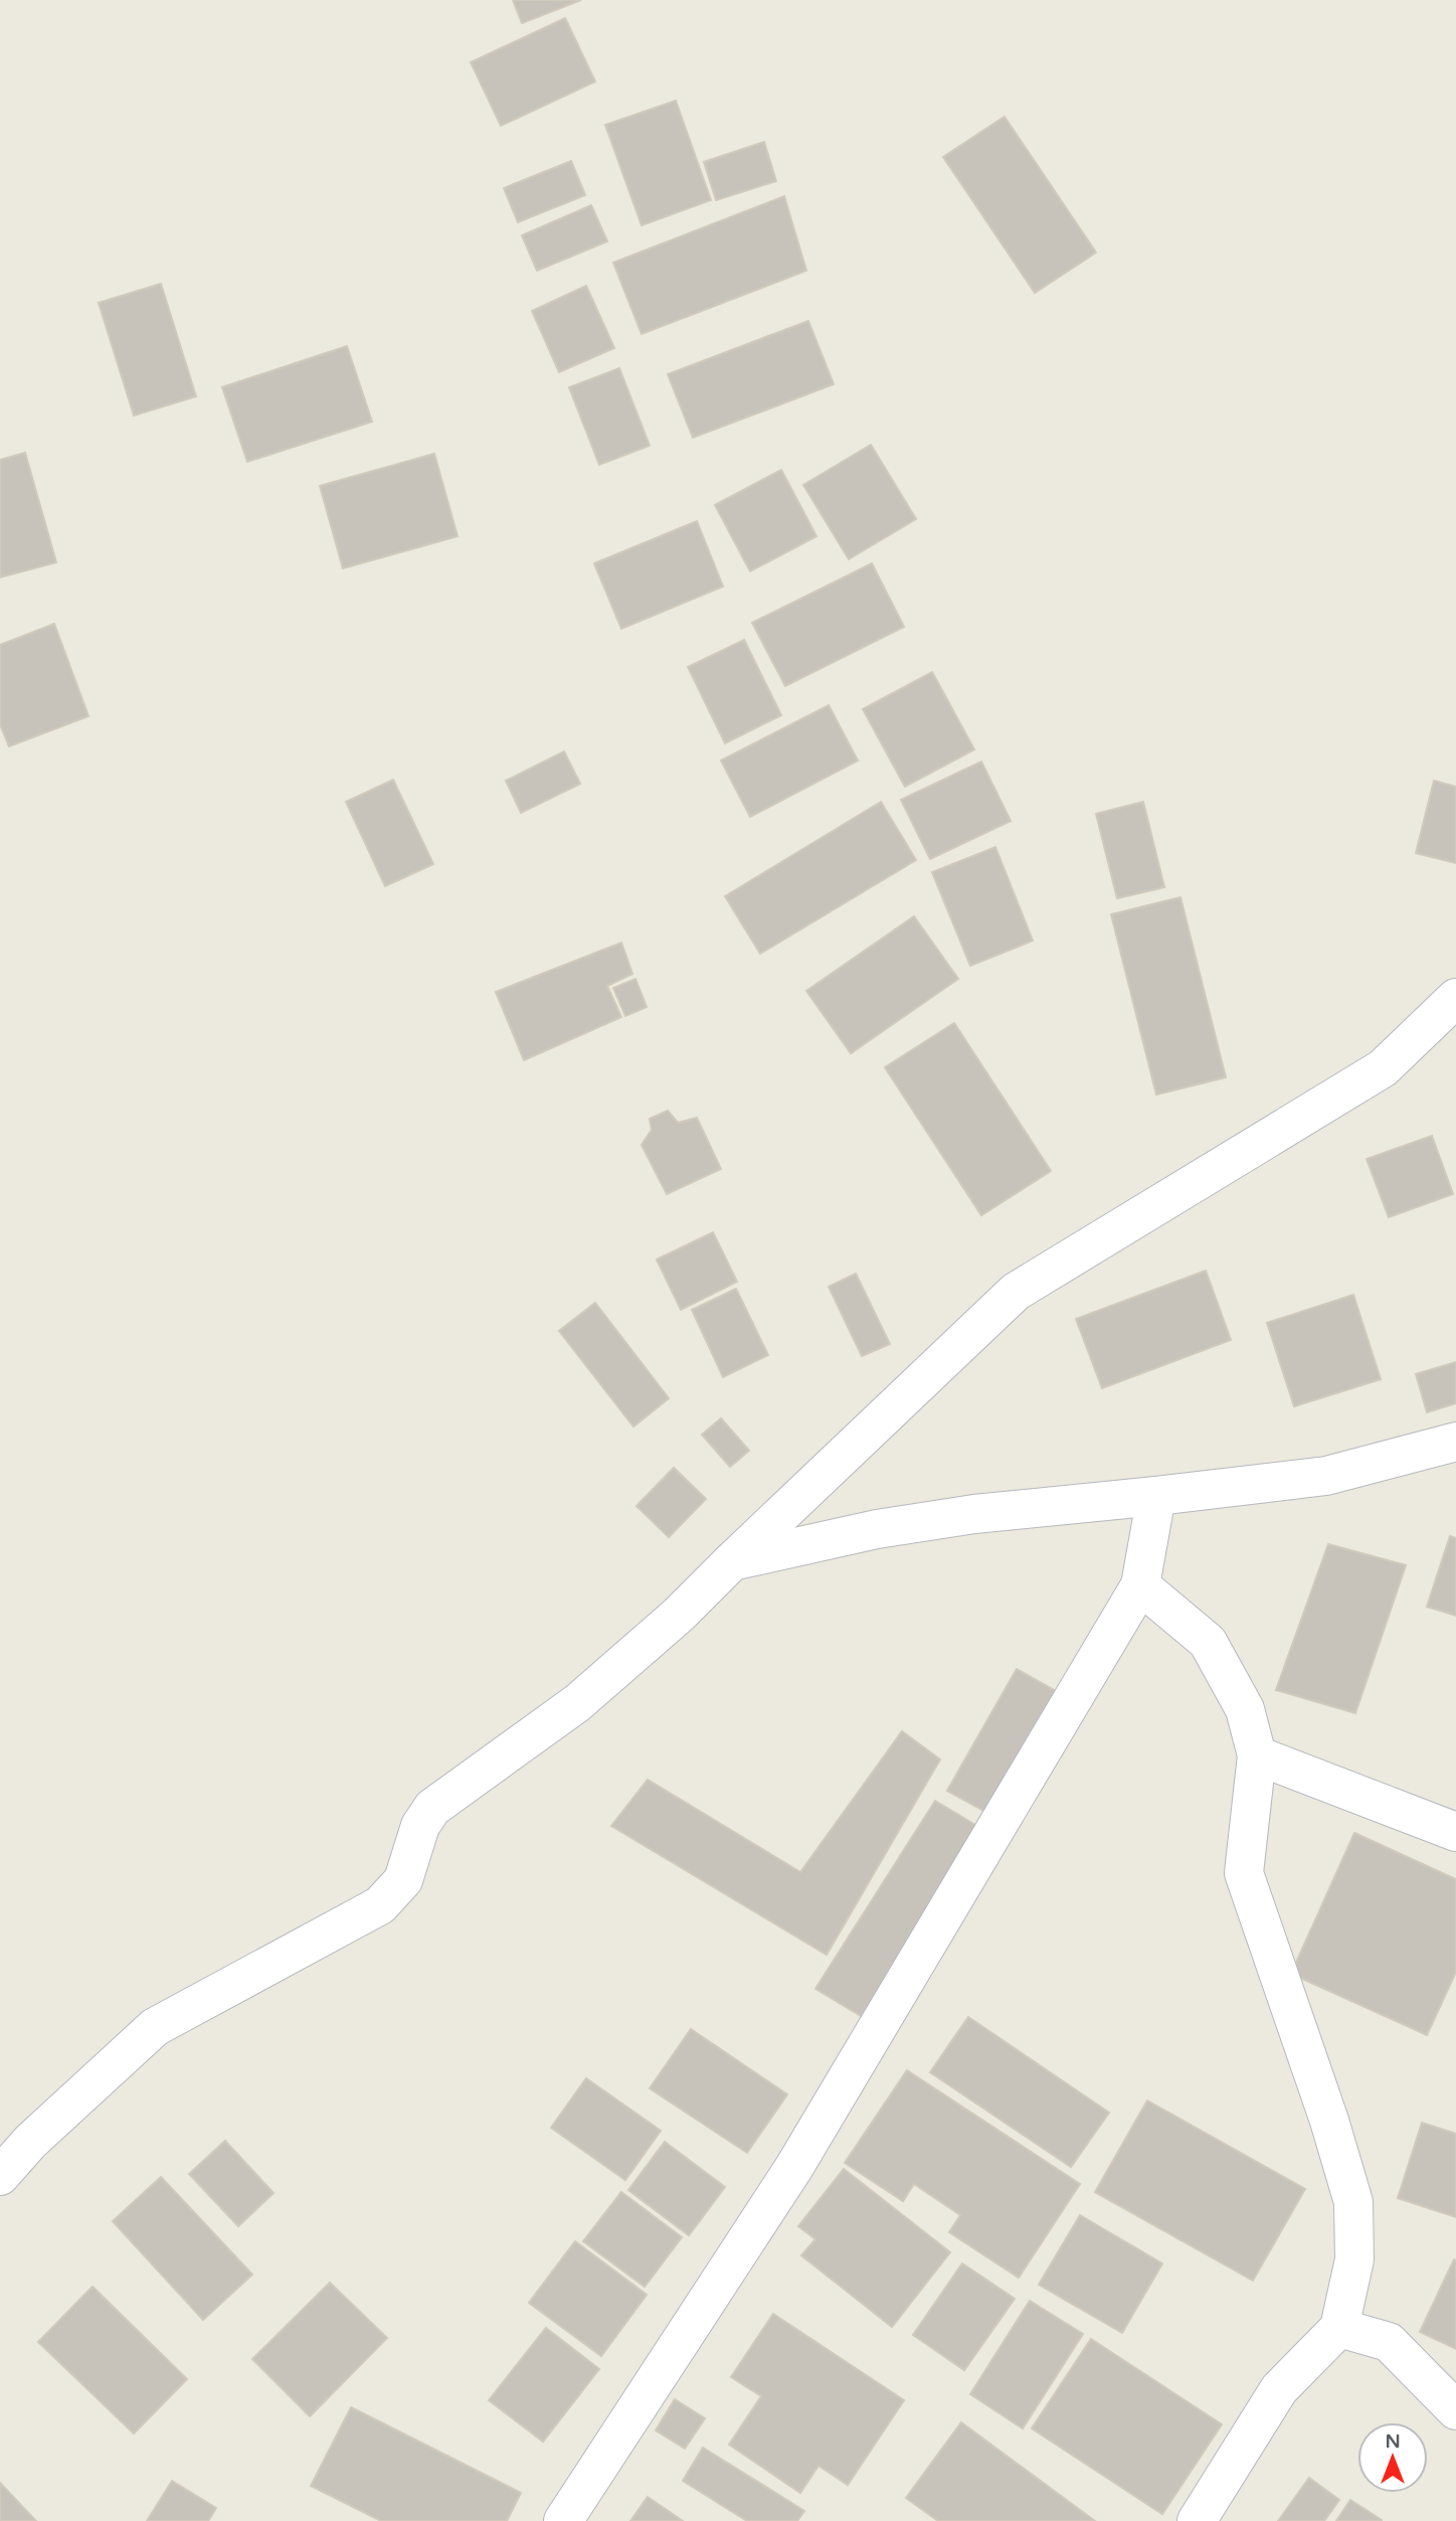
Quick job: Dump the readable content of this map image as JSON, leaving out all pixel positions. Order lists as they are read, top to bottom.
{
  "north": "top"
}
